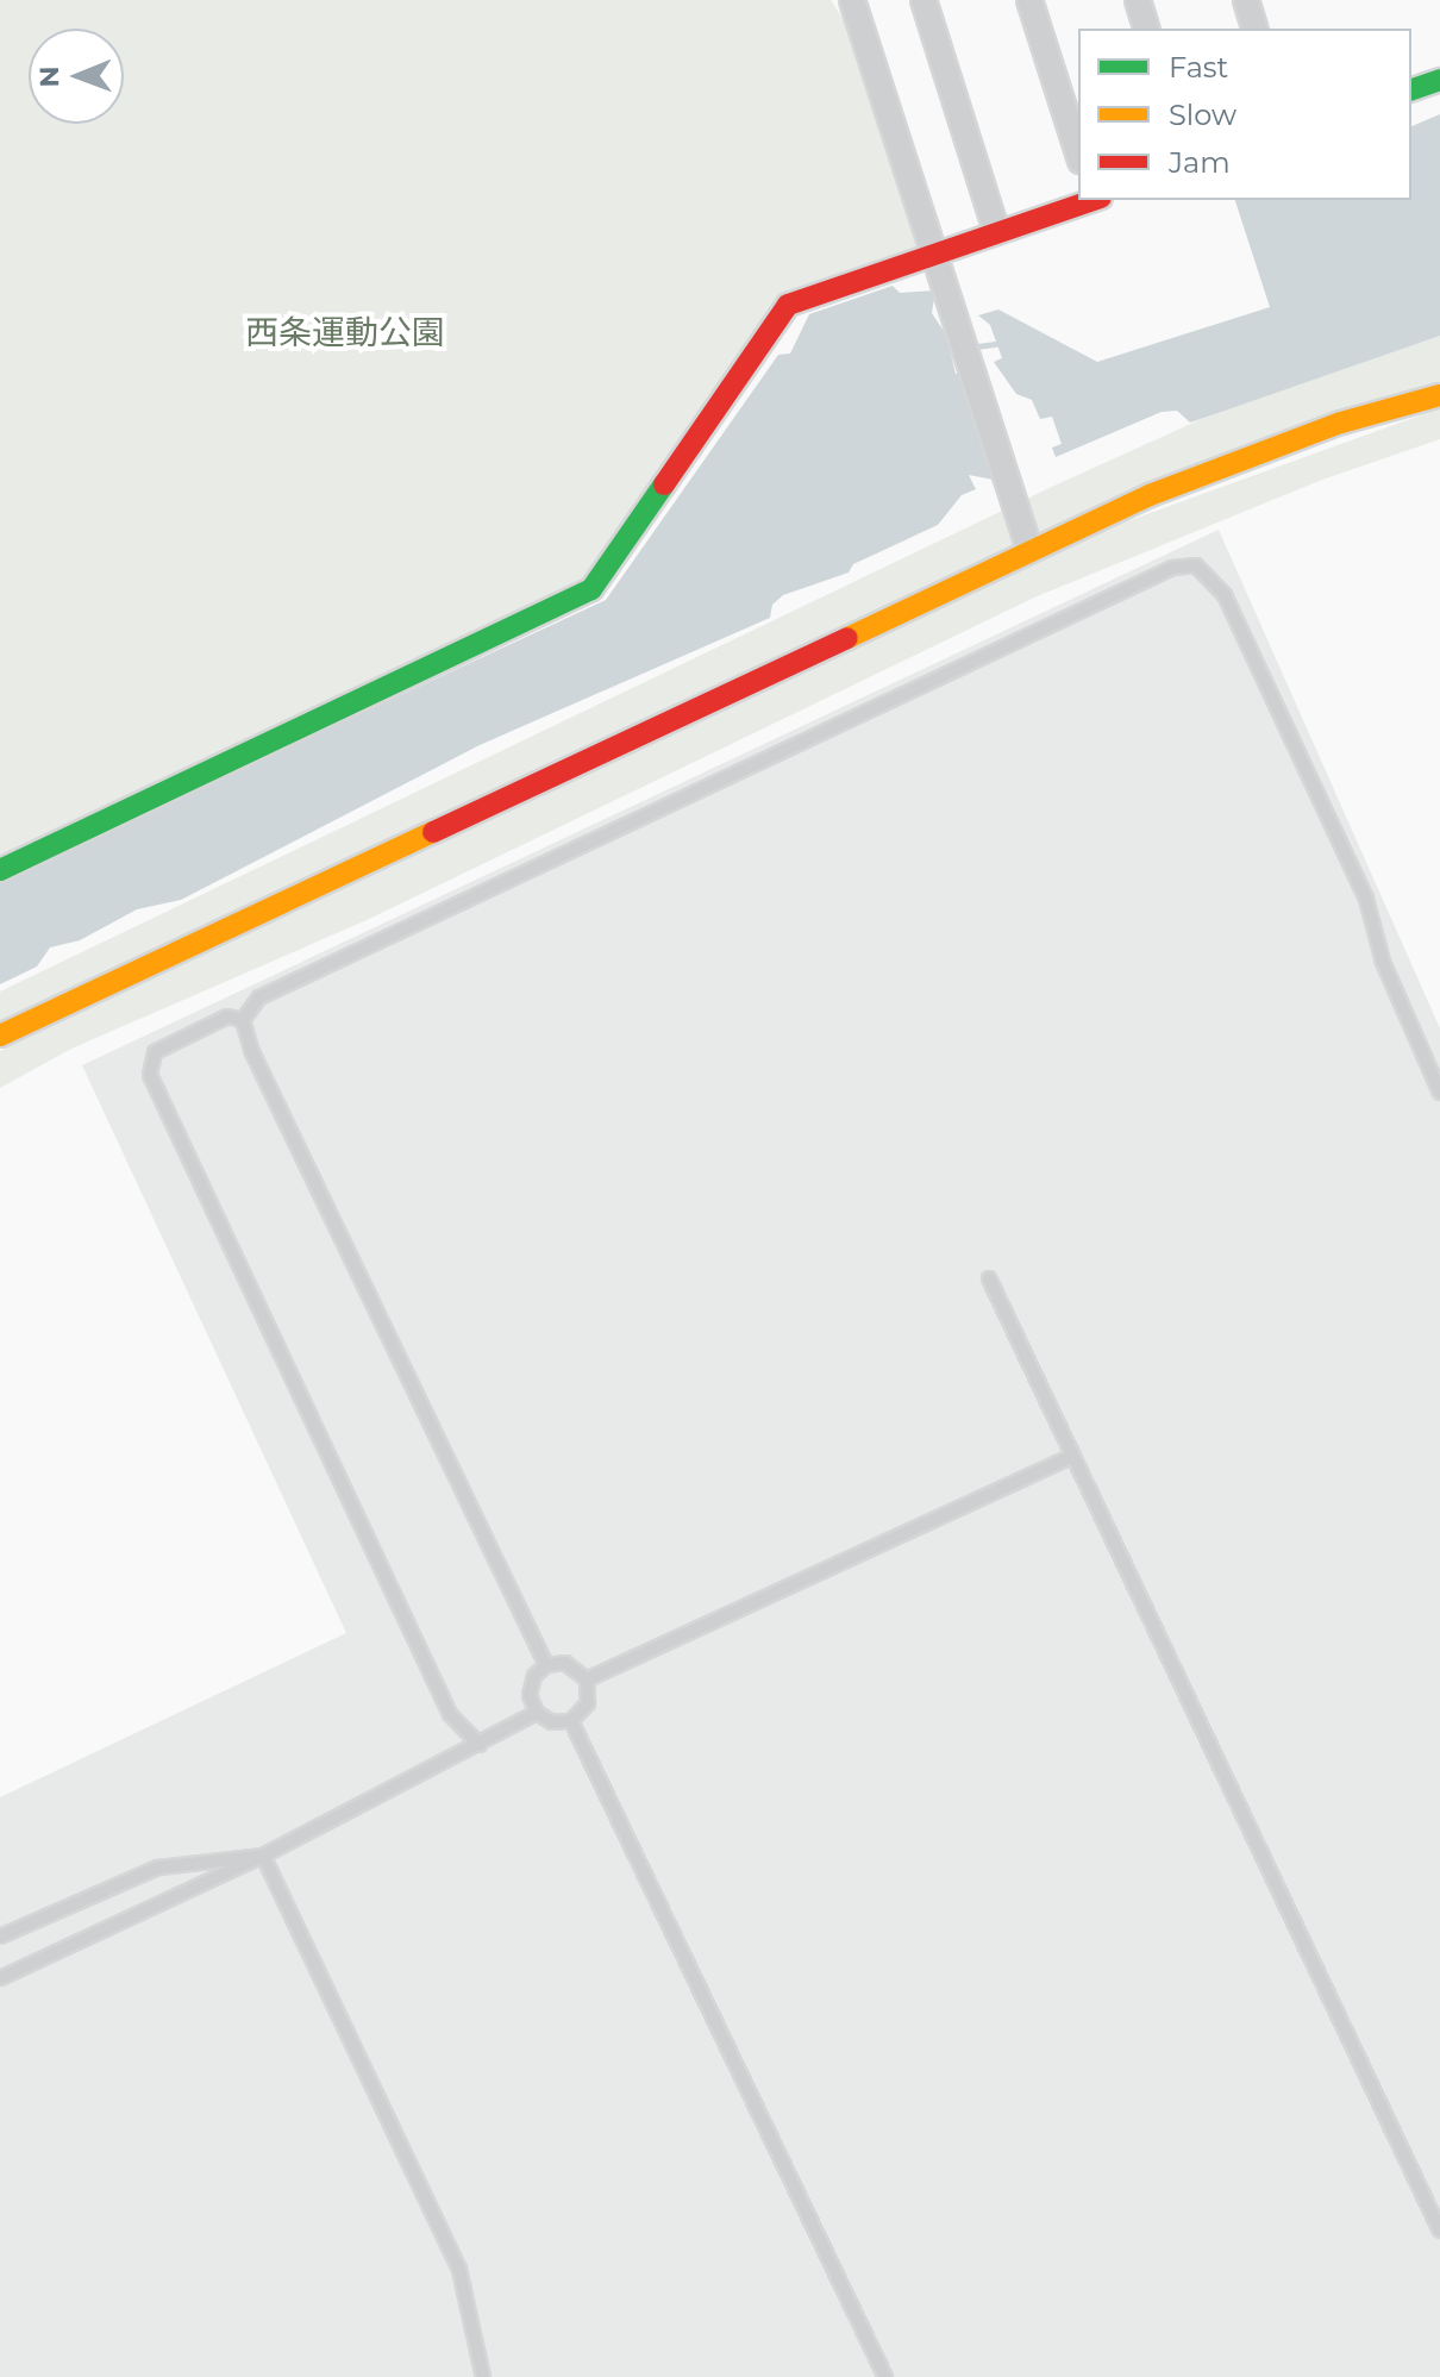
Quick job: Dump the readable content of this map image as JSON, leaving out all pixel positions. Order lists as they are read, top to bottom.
{
  "parks": ["西条運動公園"],
  "legend": ["Fast", "Slow", "Jam"],
  "north": "left"
}
